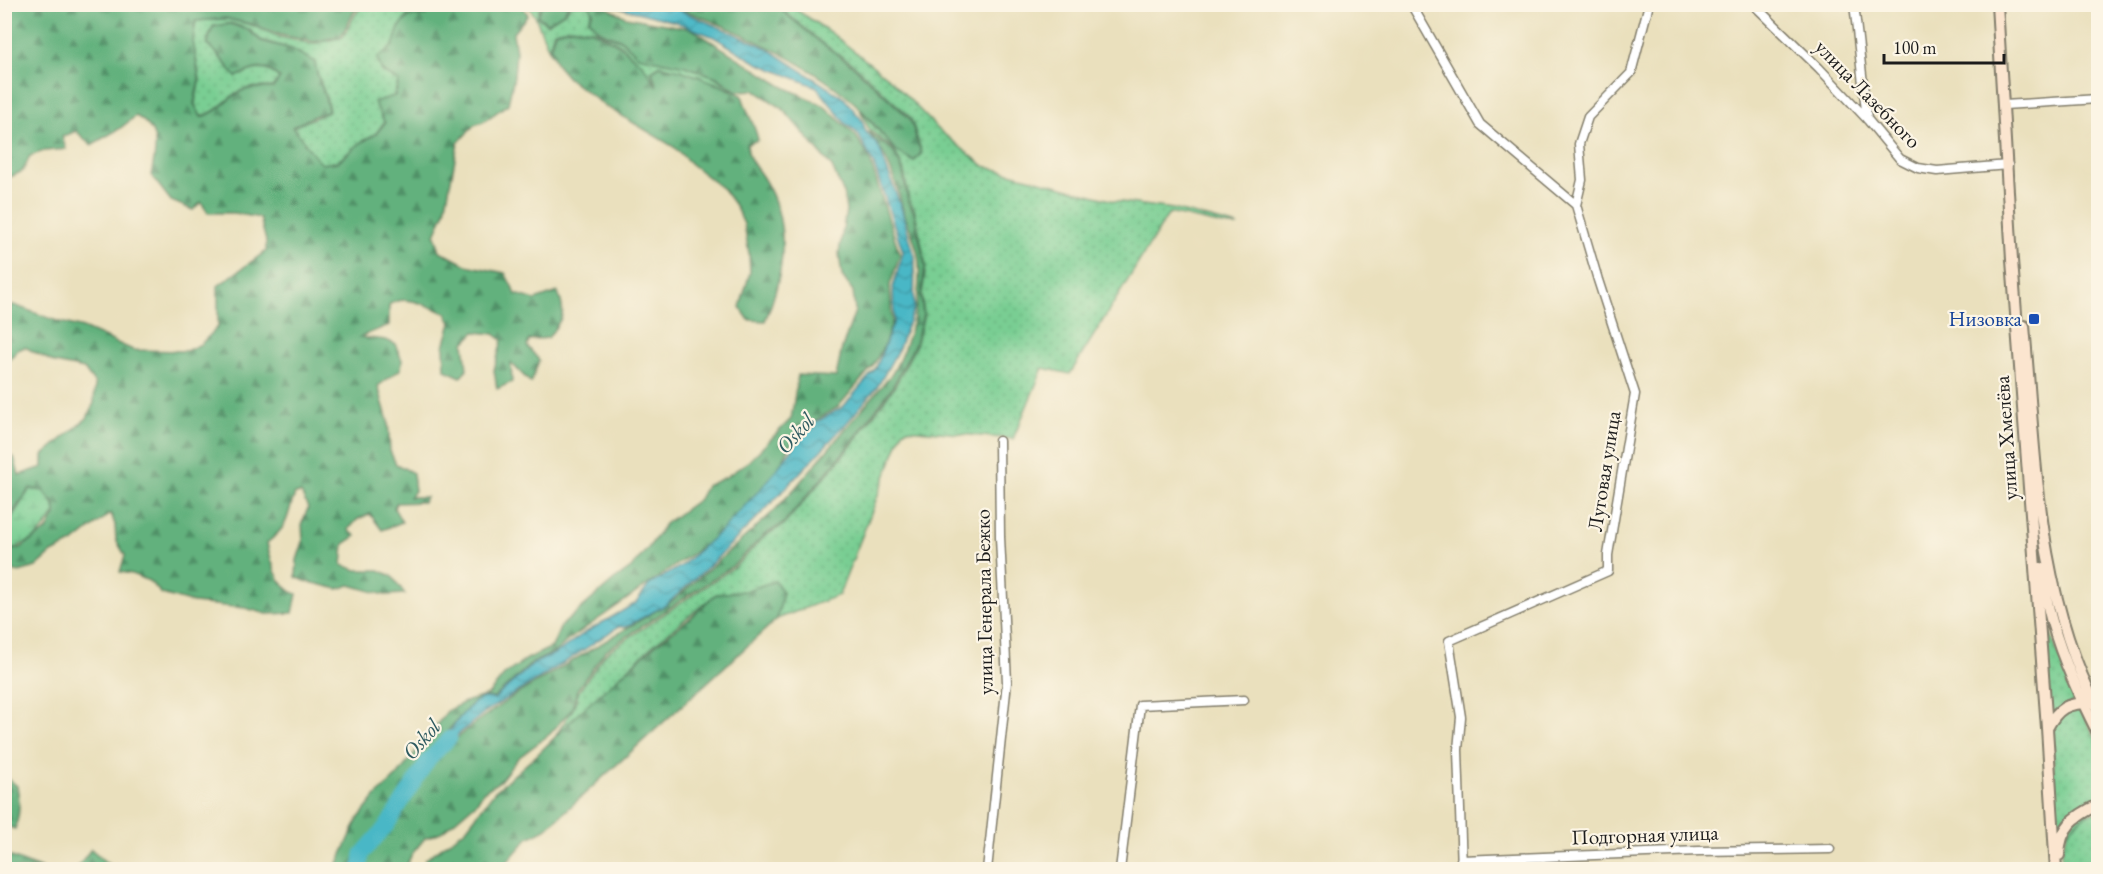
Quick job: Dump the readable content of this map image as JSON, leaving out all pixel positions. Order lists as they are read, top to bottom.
{
  "streets": {
    "main road": ["улица Хмелёва"],
    "street": [
      "улица Лазебного",
      "Луговая улица",
      "улица Генерала Бежко",
      "Подгорная улица"
    ]
  },
  "crossings": [
    ["улица Лазебного", "улица Хмелёва"],
    ["Луговая улица", "Подгорная улица"]
  ],
  "water": ["Oskol"],
  "places": {
    "transit": ["Низовка"]
  },
  "scale_bar": "100 m"
}
